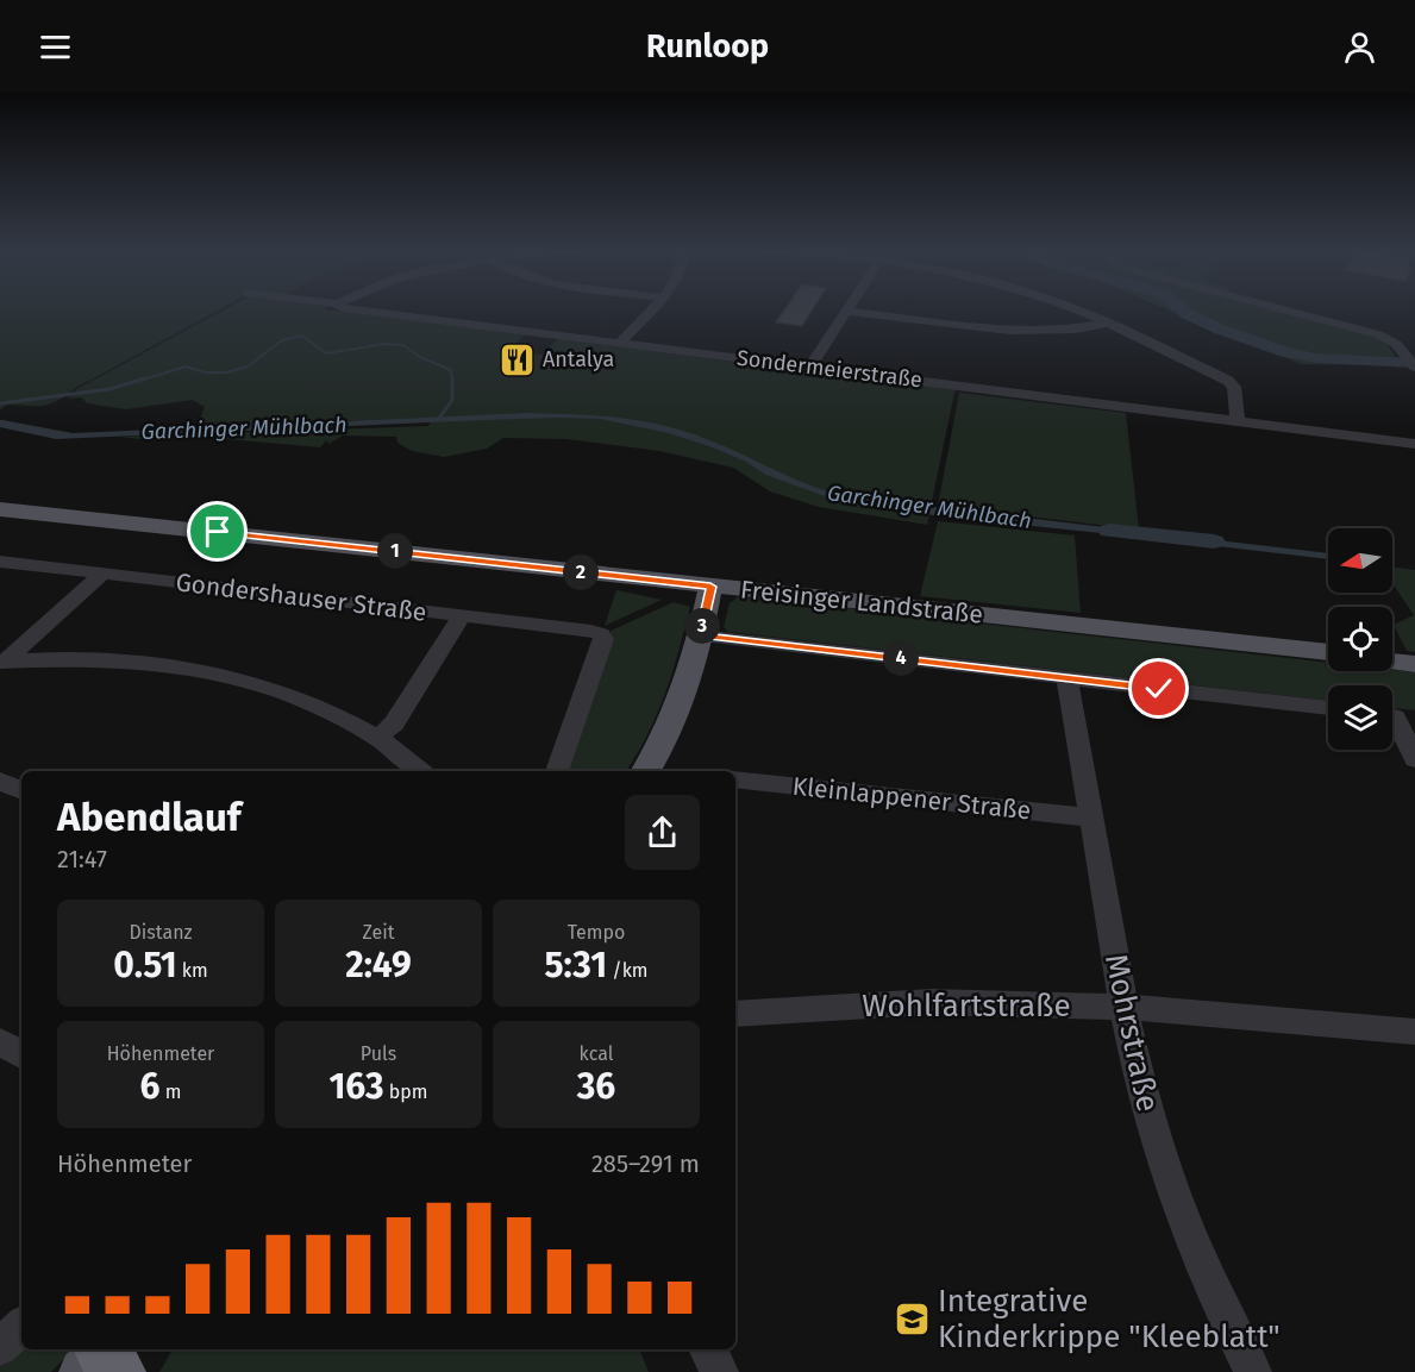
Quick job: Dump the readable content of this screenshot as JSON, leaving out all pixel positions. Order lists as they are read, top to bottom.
{
  "streets": {
    "main road": ["Freisinger Landstraße"],
    "street": [
      "Sondermeierstraße",
      "Gondershauser Straße",
      "Kleinlappener Straße",
      "Wohlfartstraße",
      "Mohrstraße"
    ]
  },
  "crossings": [
    ["Kleinlappener Straße", "Mohrstraße"],
    ["Wohlfartstraße", "Mohrstraße"]
  ],
  "water": ["Garchinger Mühlbach"],
  "places": {
    "restaurant": ["Antalya"],
    "school or university": ["Integrative Kinderkrippe \"Kleeblatt\""]
  },
  "north": "left",
  "page": {
    "header": "Runloop",
    "pins": [
      "1",
      "2",
      "3",
      "4"
    ],
    "heading": ["Abendlauf", "21:47"],
    "stats": [
      ["Distanz", "0.51 km"],
      ["Zeit", "2:49"],
      ["Tempo", "5:31 /km"],
      ["Höhenmeter", "6 m"],
      ["Puls", "163 bpm"],
      ["kcal", "36"]
    ],
    "chart": ["Höhenmeter", "285–291 m"]
  }
}
